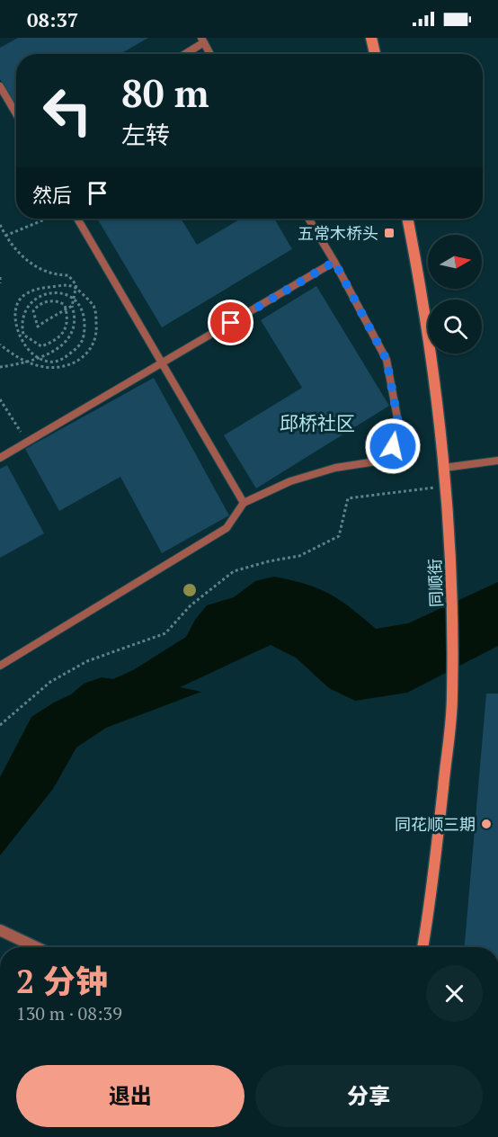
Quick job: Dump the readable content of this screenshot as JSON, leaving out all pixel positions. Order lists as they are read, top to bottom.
{
  "streets": {
    "street": ["同顺街"]
  },
  "districts": ["邱桥社区"],
  "places": {
    "transit": ["五常木桥头"],
    "other": ["同花顺三期"]
  },
  "north": "right",
  "page": {
    "status": "08:37",
    "turn": ["80 m", "左转"],
    "then": "然后",
    "heading": ["2 分钟", "130 m · 08:39"],
    "buttons": ["退出", "分享"]
  }
}
